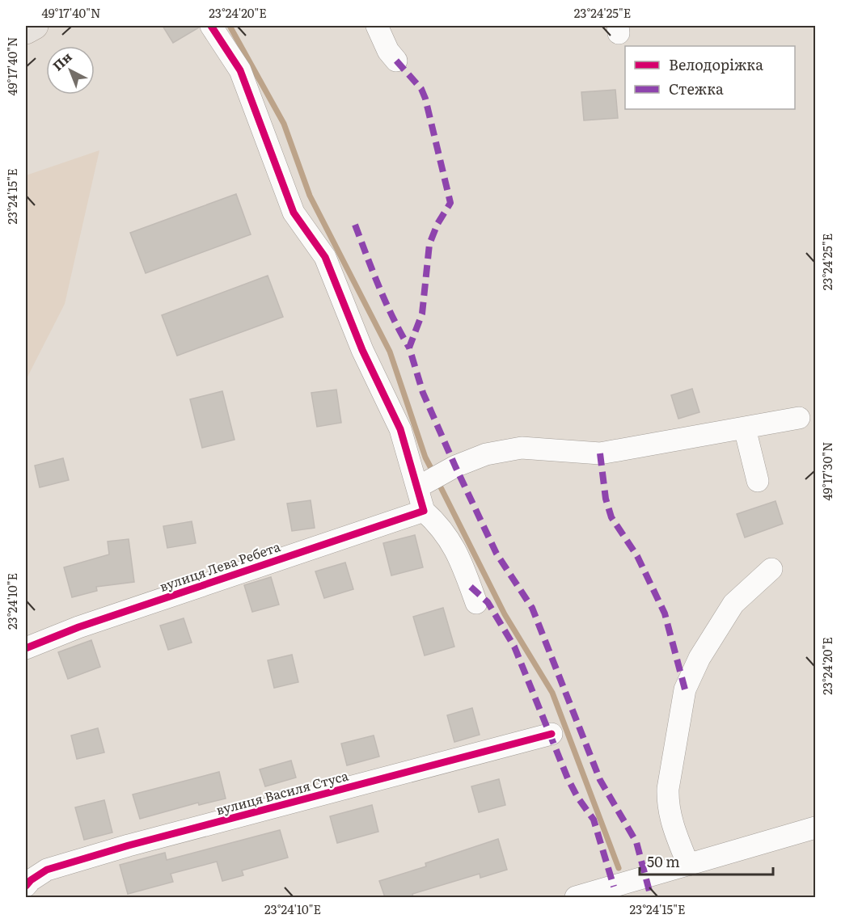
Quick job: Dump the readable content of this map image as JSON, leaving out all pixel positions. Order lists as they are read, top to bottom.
{
  "streets": {
    "street": ["вулиця Лева Ребета", "вулиця Василя Стуса"]
  },
  "legend": ["Велодоріжка", "Стежка"],
  "scale_bar": "50 m",
  "north": "top left",
  "coordinates": [
    "49°17'40\"N",
    "23°24'20\"E",
    "23°24'25\"E",
    "23°24'15\"E",
    "49°17'30\"N",
    "23°24'10\"E"
  ]
}
